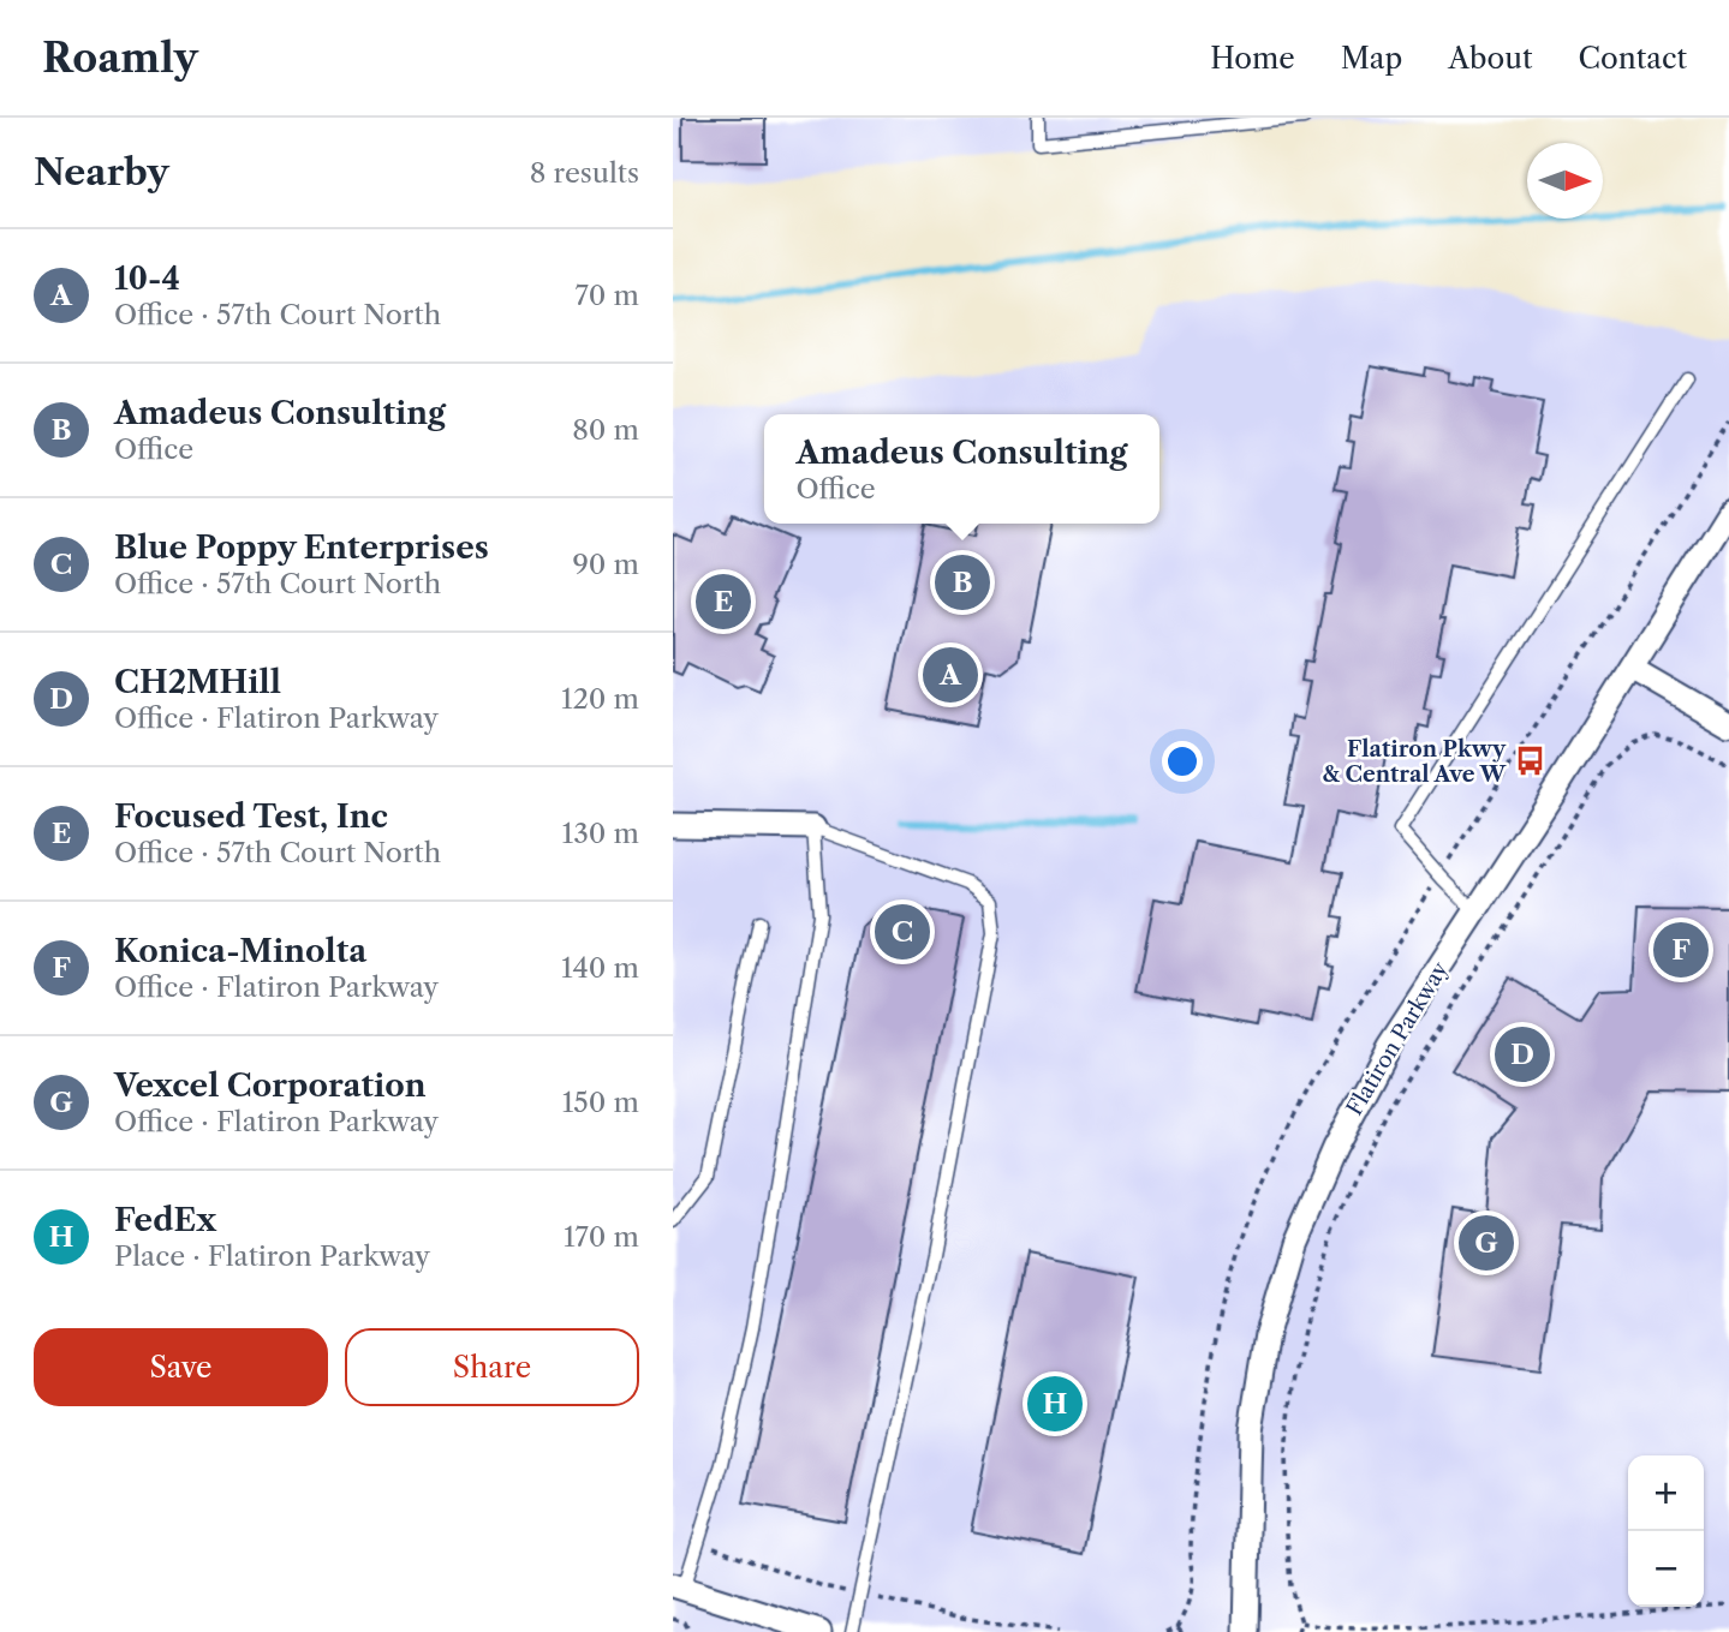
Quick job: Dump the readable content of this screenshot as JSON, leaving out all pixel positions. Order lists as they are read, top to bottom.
{
  "streets": {
    "street": ["Flatiron Parkway"]
  },
  "places": {
    "bus stop": ["Flatiron Pkwy & Central Ave W"]
  },
  "north": "right",
  "page": {
    "header": "Roamly",
    "nav": [
      "Home",
      "Map",
      "About",
      "Contact"
    ],
    "heading": ["Nearby", "8 results"],
    "list": [
      {
        "mark": "A",
        "name": "10-4",
        "note": "Office · 57th Court North",
        "value": "70 m"
      },
      {
        "mark": "B",
        "name": "Amadeus Consulting",
        "note": "Office",
        "value": "80 m"
      },
      {
        "mark": "C",
        "name": "Blue Poppy Enterprises",
        "note": "Office · 57th Court North",
        "value": "90 m"
      },
      {
        "mark": "D",
        "name": "CH2MHill",
        "note": "Office · Flatiron Parkway",
        "value": "120 m"
      },
      {
        "mark": "E",
        "name": "Focused Test, Inc",
        "note": "Office · 57th Court North",
        "value": "130 m"
      },
      {
        "mark": "F",
        "name": "Konica-Minolta",
        "note": "Office · Flatiron Parkway",
        "value": "140 m"
      },
      {
        "mark": "G",
        "name": "Vexcel Corporation",
        "note": "Office · Flatiron Parkway",
        "value": "150 m"
      },
      {
        "mark": "H",
        "name": "FedEx",
        "note": "Place · Flatiron Parkway",
        "value": "170 m"
      }
    ],
    "popup": ["Amadeus Consulting", "Office"],
    "pins": [
      "B",
      "E",
      "A",
      "C",
      "F",
      "D",
      "G",
      "H"
    ],
    "buttons": ["Save", "Share"],
    "map_buttons": ["+", "−"]
  }
}
